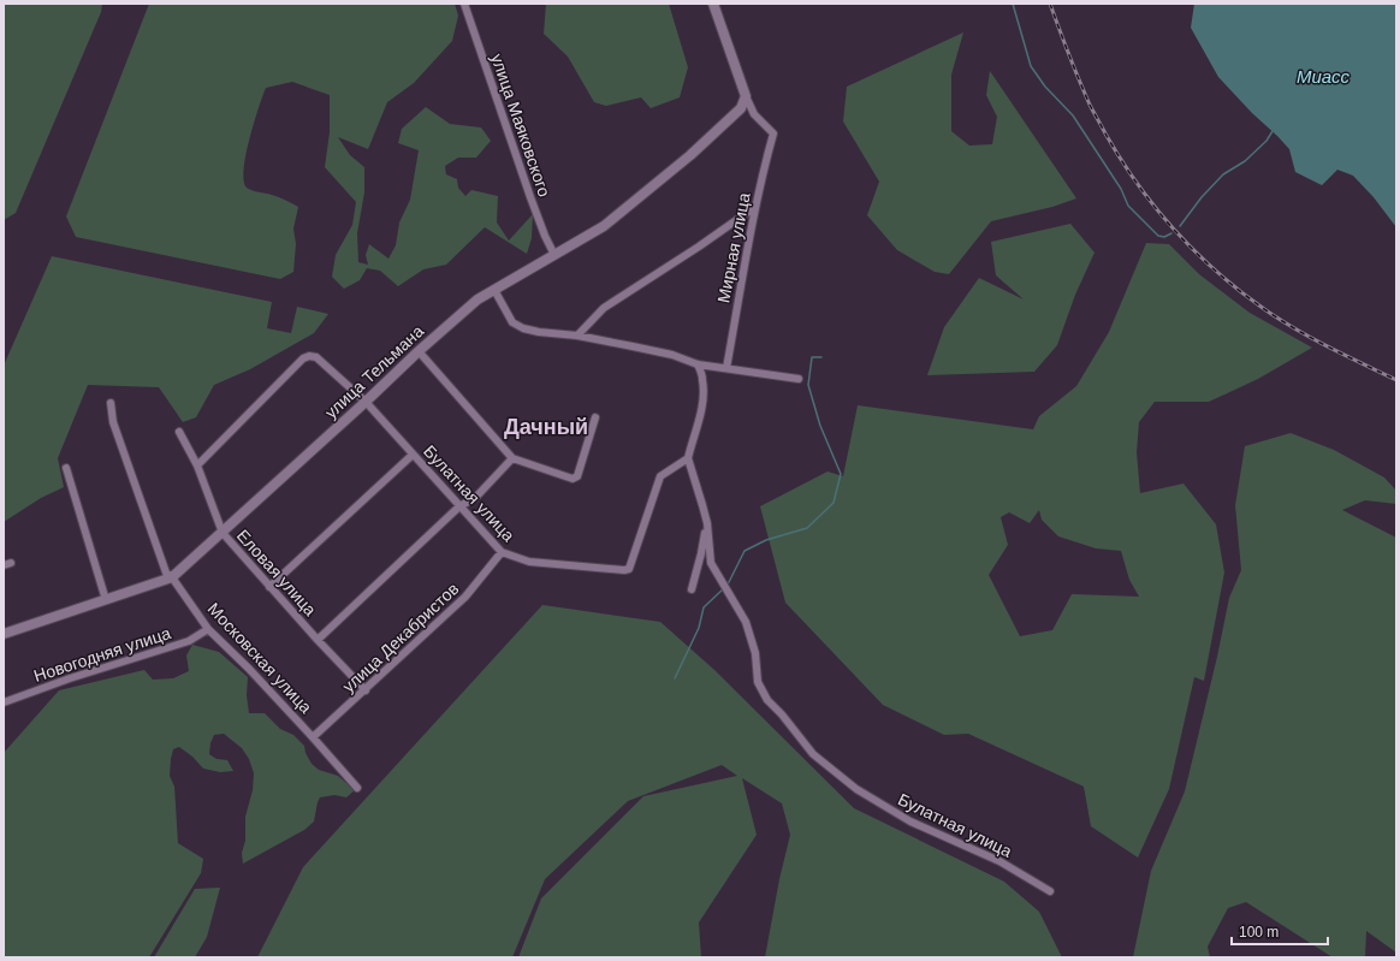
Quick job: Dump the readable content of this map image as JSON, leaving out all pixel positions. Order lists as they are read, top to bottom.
{
  "streets": {
    "street": [
      "улица Маяковского",
      "Мирная улица",
      "улица Тельмана",
      "Булатная улица",
      "Еловая улица",
      "улица Декабристов",
      "Новогодняя улица",
      "Московская улица"
    ]
  },
  "crossings": [
    ["улица Маяковского", "улица Тельмана"],
    ["Мирная улица", "улица Тельмана"],
    ["улица Тельмана", "Булатная улица"],
    ["улица Тельмана", "Еловая улица"],
    ["улица Тельмана", "Московская улица"],
    ["Булатная улица", "Еловая улица"],
    ["Булатная улица", "улица Декабристов"],
    ["Еловая улица", "улица Декабристов"],
    ["улица Декабристов", "Московская улица"],
    ["Новогодняя улица", "Московская улица"]
  ],
  "districts": ["Дачный"],
  "water": ["Миасс"],
  "scale_bar": "100 m"
}
